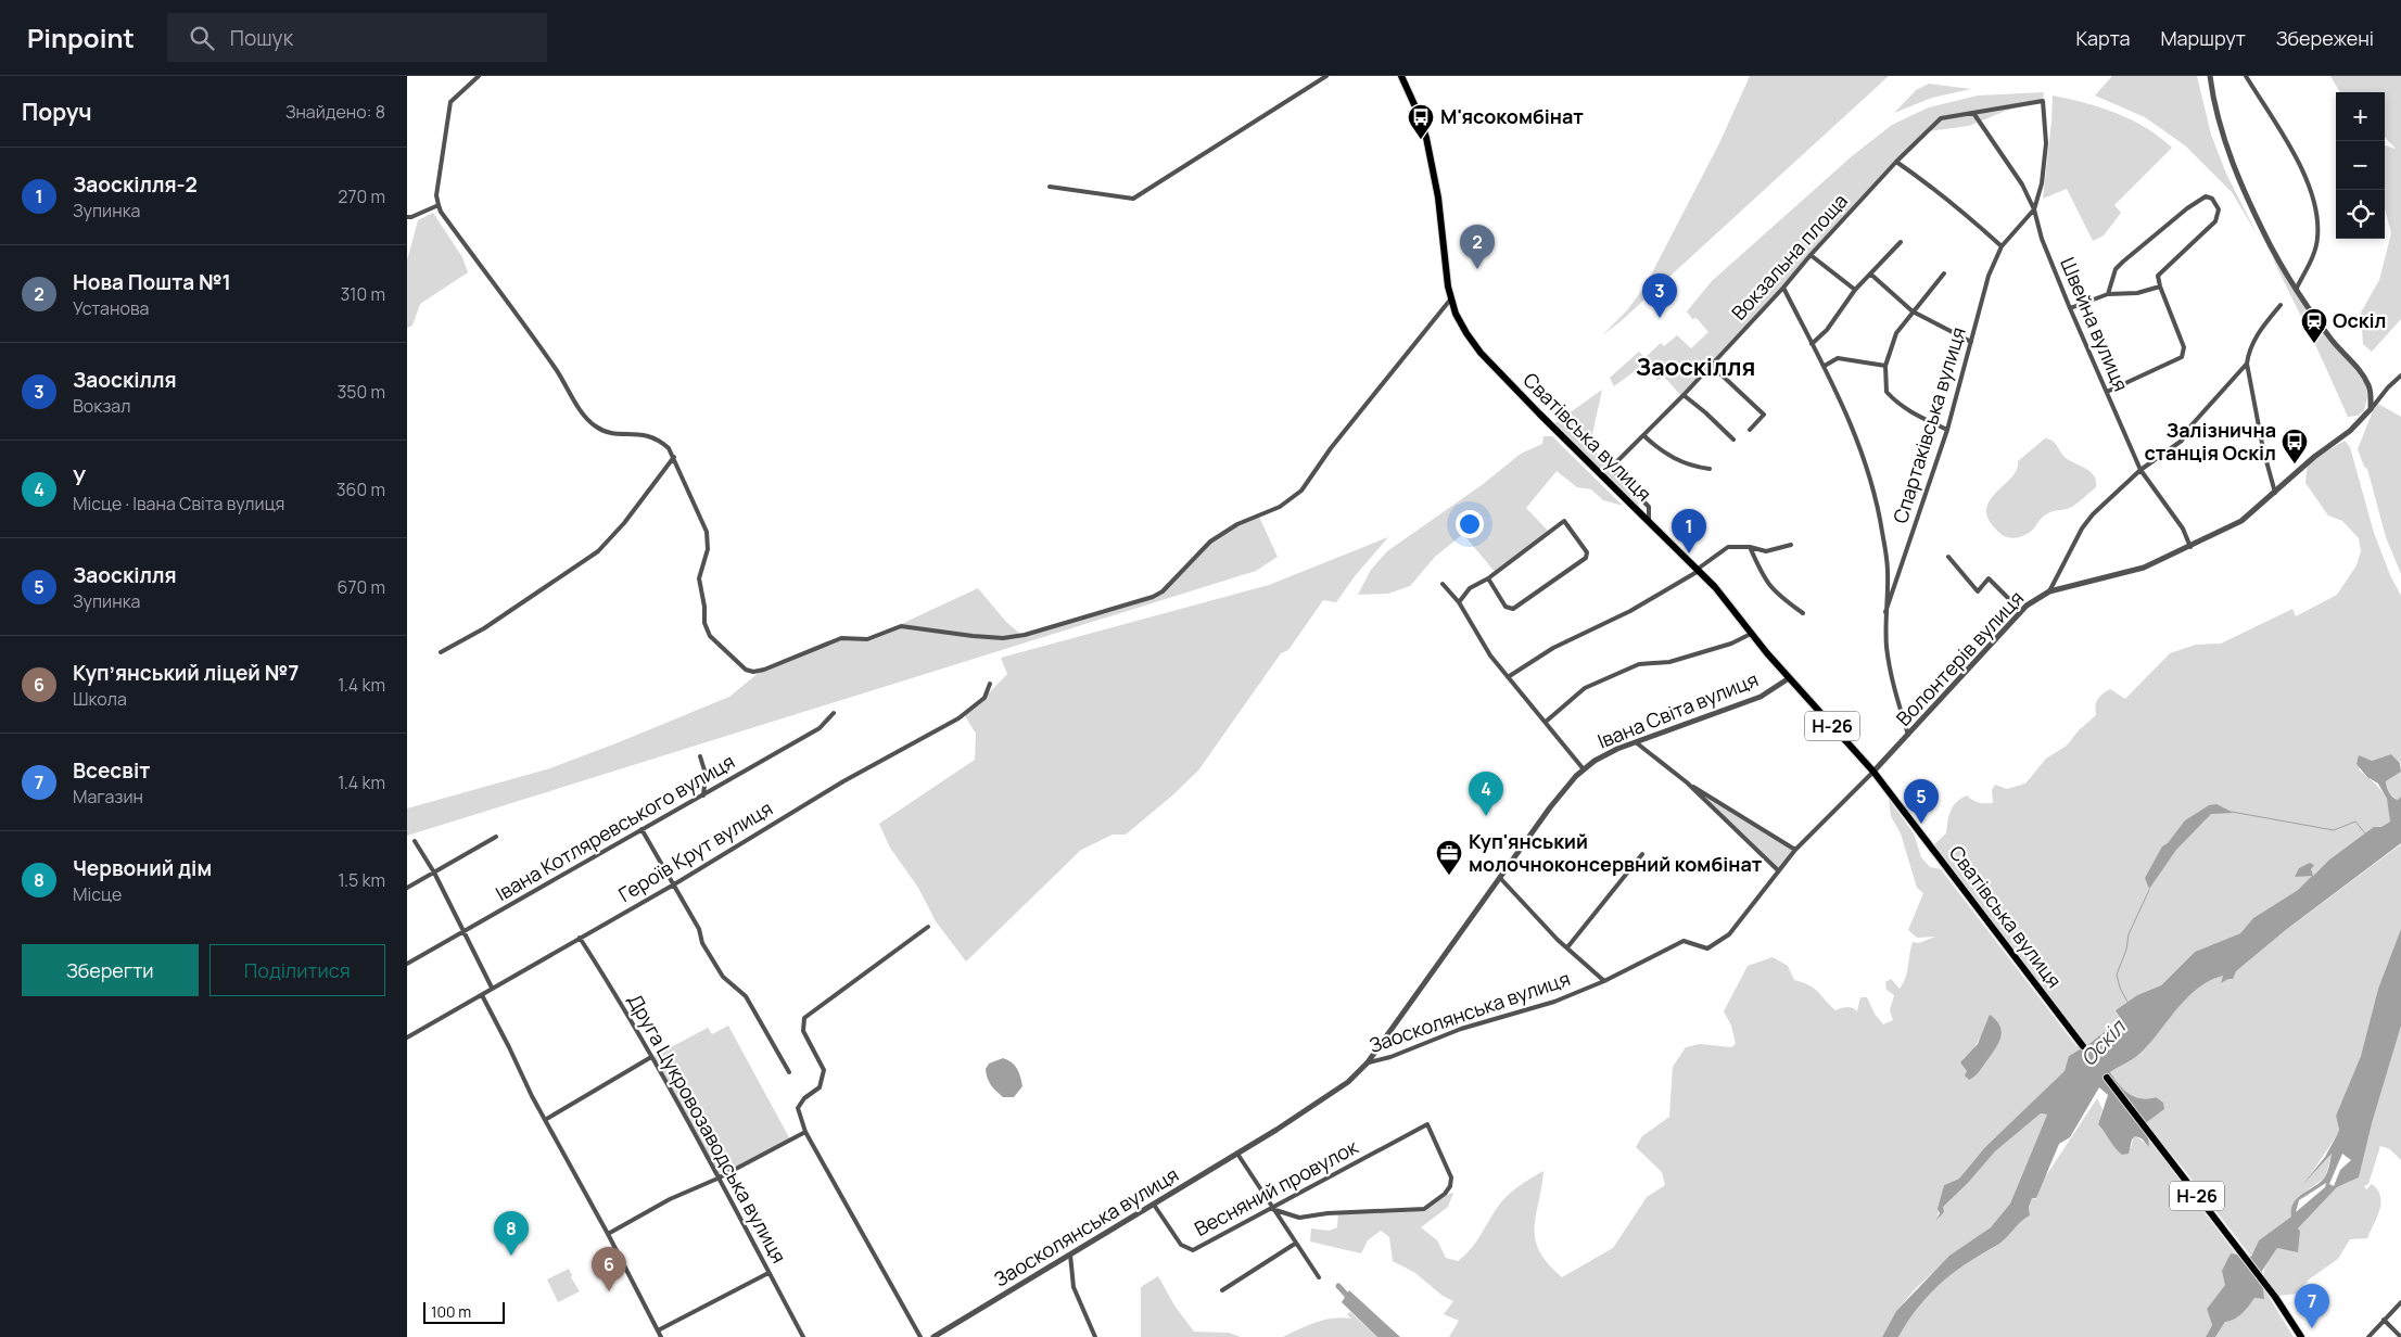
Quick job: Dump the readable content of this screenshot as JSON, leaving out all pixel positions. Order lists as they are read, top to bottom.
{
  "streets": {
    "main road": ["Сватівська вулиця", "Н-26"],
    "street": [
      "Вокзальна площа",
      "Швейна вулиця",
      "Спартаківська вулиця",
      "Волонтерів вулиця",
      "Івана Світа вулиця",
      "Івана Котляревського вулиця",
      "Героїв Крут вулиця",
      "Заосколянська вулиця",
      "Друга Цукровозаводська вулиця",
      "Весняний провулок"
    ]
  },
  "crossings": [
    ["Вокзальна площа", "Швейна вулиця"],
    ["Вокзальна площа", "Спартаківська вулиця"],
    ["Вокзальна площа", "Сватівська вулиця"],
    ["Швейна вулиця", "Спартаківська вулиця"],
    ["Швейна вулиця", "Волонтерів вулиця"],
    ["Сватівська вулиця", "Волонтерів вулиця"],
    ["Сватівська вулиця", "Івана Світа вулиця"],
    ["Сватівська вулиця", "Заосколянська вулиця"],
    ["Волонтерів вулиця", "Заосколянська вулиця"],
    ["Івана Світа вулиця", "Заосколянська вулиця"],
    ["Героїв Крут вулиця", "Друга Цукровозаводська вулиця"],
    ["Заосколянська вулиця", "Весняний провулок"]
  ],
  "districts": ["Заоскiлля"],
  "water": ["Оскіл"],
  "places": {
    "bus stop": ["М'ясокомбінат", "Залізнична станція Оскіл"],
    "station": ["Оскіл"],
    "office": ["Куп'янський молочноконсервний комбінат"]
  },
  "scale_bar": "100 m",
  "page": {
    "header": "Pinpoint",
    "search": "Пошук",
    "nav": ["Карта", "Маршрут", "Збережені"],
    "heading": ["Поруч", "Знайдено: 8"],
    "map_buttons": ["+", "−"],
    "list": [
      {
        "mark": "1",
        "name": "Заоскілля-2",
        "note": "Зупинка",
        "value": "270 m"
      },
      {
        "mark": "2",
        "name": "Нова Пошта №1",
        "note": "Установа",
        "value": "310 m"
      },
      {
        "mark": "3",
        "name": "Заоскiлля",
        "note": "Вокзал",
        "value": "350 m"
      },
      {
        "mark": "4",
        "name": "У",
        "note": "Місце · Івана Світа вулиця",
        "value": "360 m"
      },
      {
        "mark": "5",
        "name": "Заоскілля",
        "note": "Зупинка",
        "value": "670 m"
      },
      {
        "mark": "6",
        "name": "Купʼянський ліцей №7",
        "note": "Школа",
        "value": "1.4 km"
      },
      {
        "mark": "7",
        "name": "Всесвіт",
        "note": "Магазин",
        "value": "1.4 km"
      },
      {
        "mark": "8",
        "name": "Червоний дім",
        "note": "Місце",
        "value": "1.5 km"
      }
    ],
    "pins": [
      "2",
      "3",
      "1",
      "4",
      "5",
      "8",
      "6",
      "7"
    ],
    "buttons": ["Зберегти", "Поділитися"],
    "scale": "100 m"
  }
}
